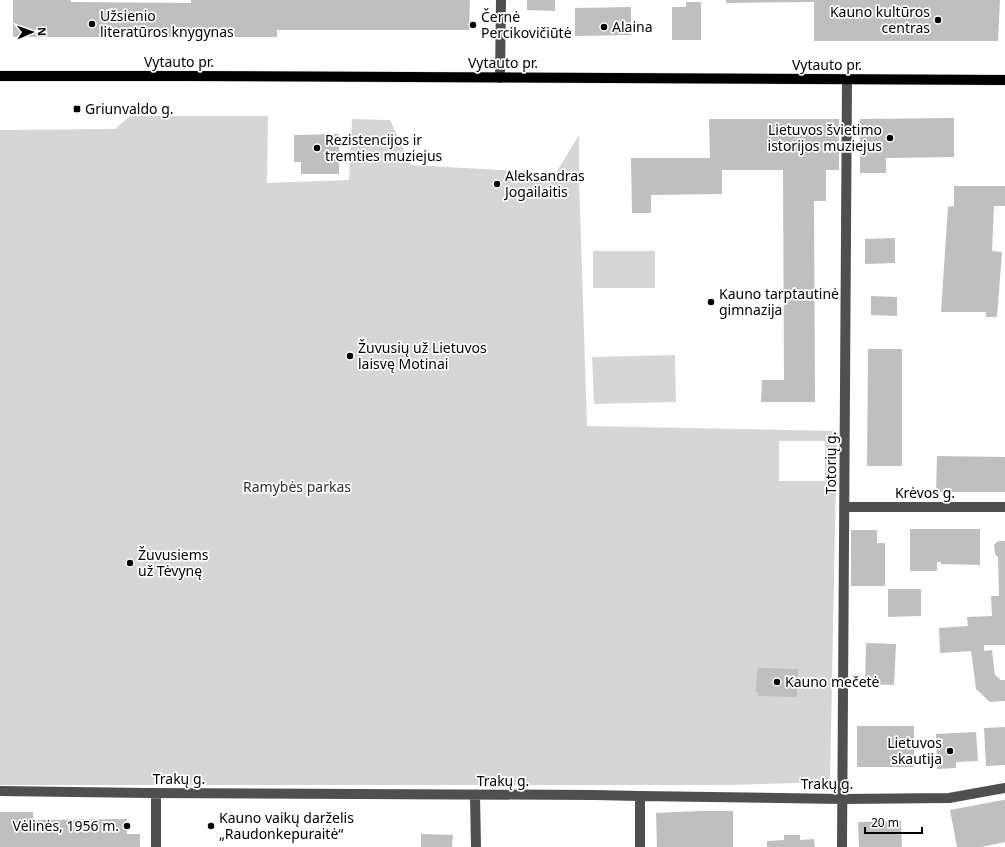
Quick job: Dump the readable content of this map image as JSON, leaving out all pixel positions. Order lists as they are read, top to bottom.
{
  "streets": {
    "main road": ["Vytauto pr."],
    "street": ["Totorių g.", "Krėvos g.", "Trakų g."]
  },
  "crossings": [
    ["Vytauto pr.", "Totorių g."],
    ["Totorių g.", "Krėvos g."],
    ["Totorių g.", "Trakų g."]
  ],
  "parks": ["Ramybės parkas"],
  "places": {
    "other": [
      "Kauno kultūros centras",
      "Užsienio literatūros knygynas",
      "Černė Percikovičiūtė",
      "Alaina",
      "Lietuvos švietimo istorijos muziejus",
      "Rezistencijos ir tremties muziejus",
      "Aleksandras Jogailaitis",
      "Kauno tarptautinė gimnazija",
      "Žuvusių už Lietuvos laisvę Motinai",
      "Žuvusiems už Tėvynę",
      "Kauno mečetė",
      "Lietuvos skautija",
      "Vėlinės, 1956 m.",
      "Kauno vaikų darželis „Raudonkepuraitė“"
    ],
    "transit": ["Griunvaldo g."]
  },
  "scale_bar": "20 m",
  "north": "right"
}
